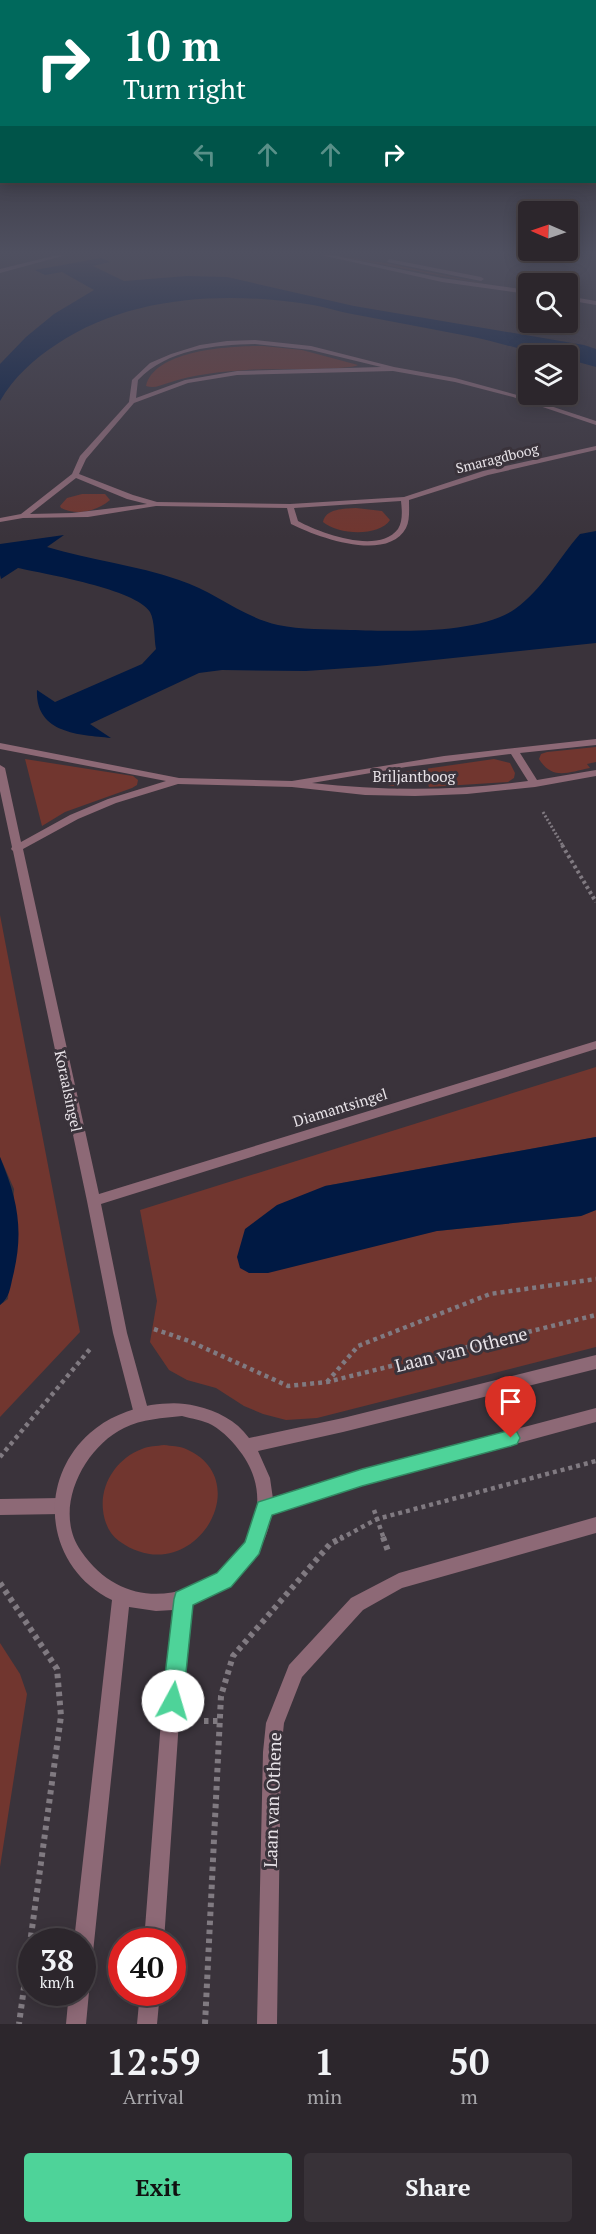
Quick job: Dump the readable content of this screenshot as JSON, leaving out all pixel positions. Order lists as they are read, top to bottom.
{
  "streets": {
    "street": [
      "Smaragdboog",
      "Briljantboog",
      "Koraalsingel",
      "Diamantsingel",
      "Laan van Othene"
    ]
  },
  "crossings": [
    ["Briljantboog", "Koraalsingel"],
    ["Koraalsingel", "Diamantsingel"],
    ["Koraalsingel", "Laan van Othene"]
  ],
  "north": "left",
  "page": {
    "turn": ["10 m", "Turn right"],
    "speed": "38 km/h",
    "limit": "40",
    "eta": [
      "12:59",
      "Arrival",
      "1",
      "min",
      "50",
      "m"
    ],
    "buttons": ["Exit", "Share"]
  }
}
